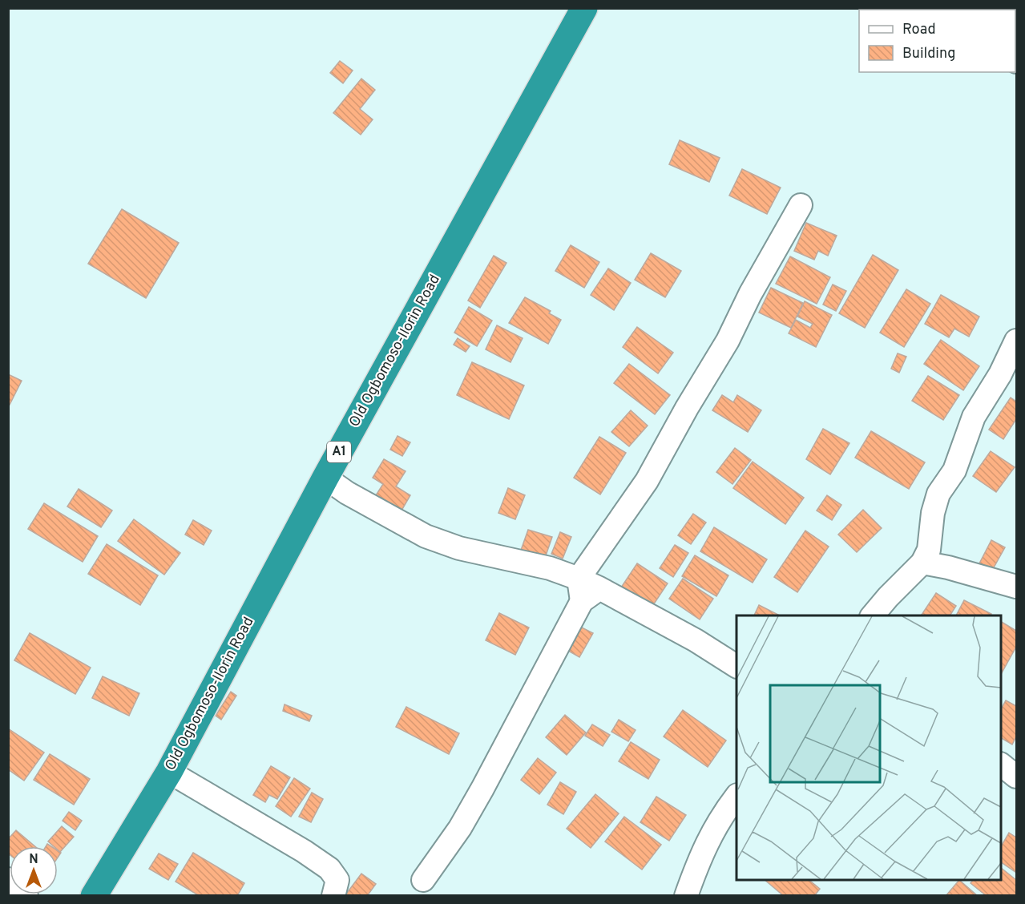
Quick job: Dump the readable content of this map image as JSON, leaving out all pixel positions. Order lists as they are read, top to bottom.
{
  "streets": {
    "highway": ["Old Ogbomoso-Ilorin Road", "A1"]
  },
  "legend": ["Road", "Building"],
  "north": "top"
}
